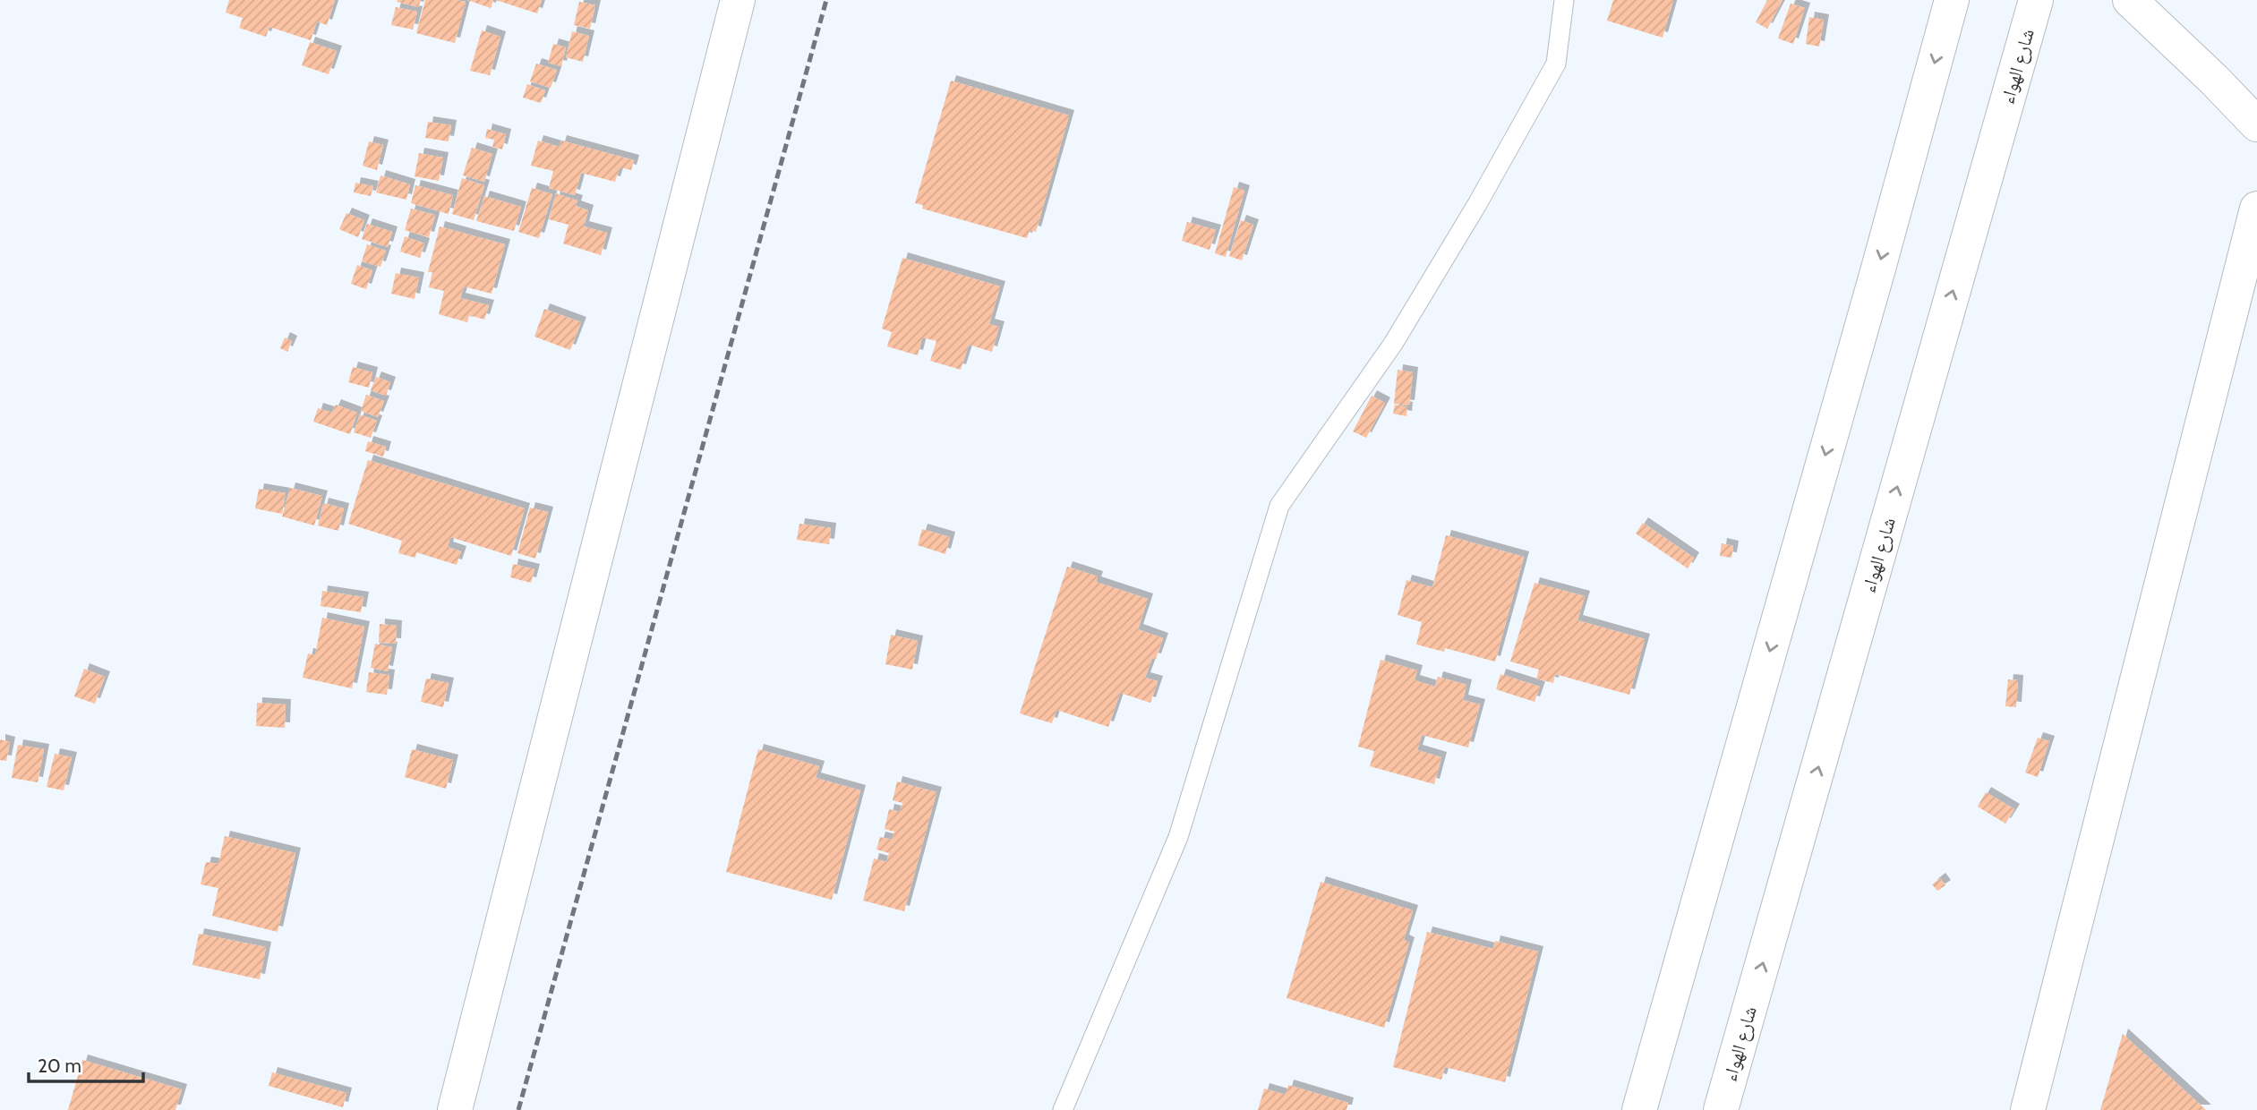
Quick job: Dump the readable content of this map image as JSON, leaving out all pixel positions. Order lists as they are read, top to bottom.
{
  "streets": {
    "main road": ["شارع الهواء"]
  },
  "scale_bar": "20 m"
}
